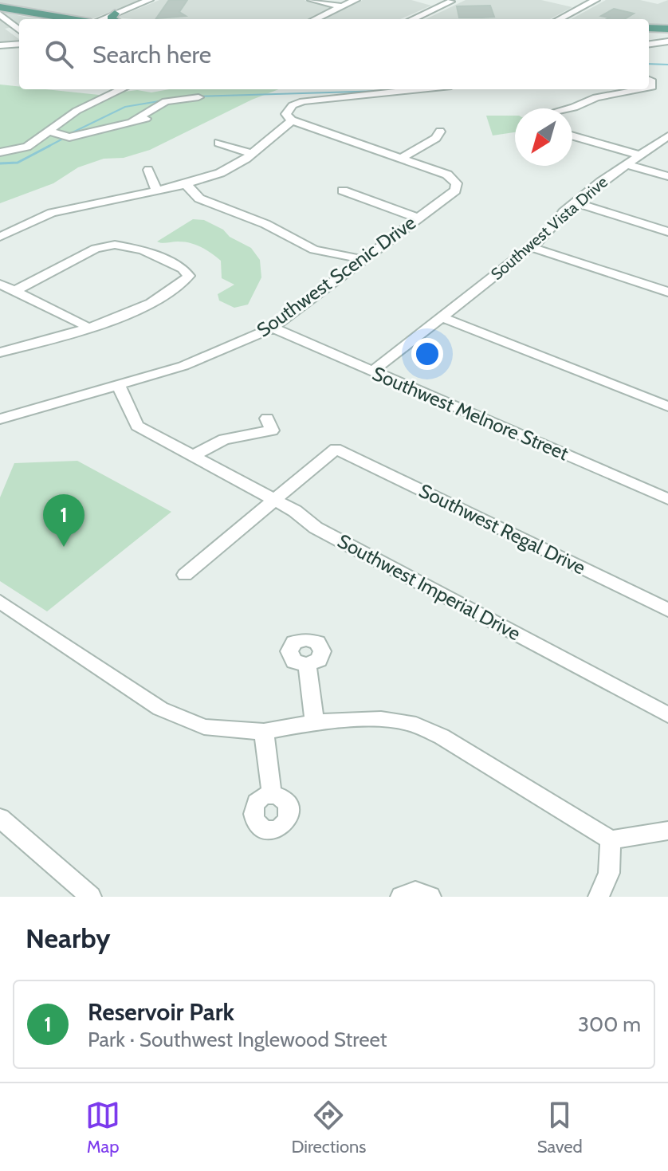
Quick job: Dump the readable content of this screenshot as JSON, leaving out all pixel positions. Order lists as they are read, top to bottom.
{
  "streets": {
    "street": [
      "Southwest Vista Drive",
      "Southwest Scenic Drive",
      "Southwest Melnore Street",
      "Southwest Regal Drive",
      "Southwest Imperial Drive"
    ]
  },
  "crossings": [
    ["Southwest Vista Drive", "Southwest Melnore Street"],
    ["Southwest Scenic Drive", "Southwest Melnore Street"],
    ["Southwest Scenic Drive", "Southwest Imperial Drive"],
    ["Southwest Regal Drive", "Southwest Imperial Drive"]
  ],
  "north": "bottom left",
  "page": {
    "search": "Search here",
    "pins": "1",
    "heading": "Nearby",
    "list": [
      {
        "mark": "1",
        "name": "Reservoir Park",
        "note": "Park · Southwest Inglewood Street",
        "value": "300 m"
      }
    ],
    "nav": ["Map", "Directions", "Saved"]
  }
}
